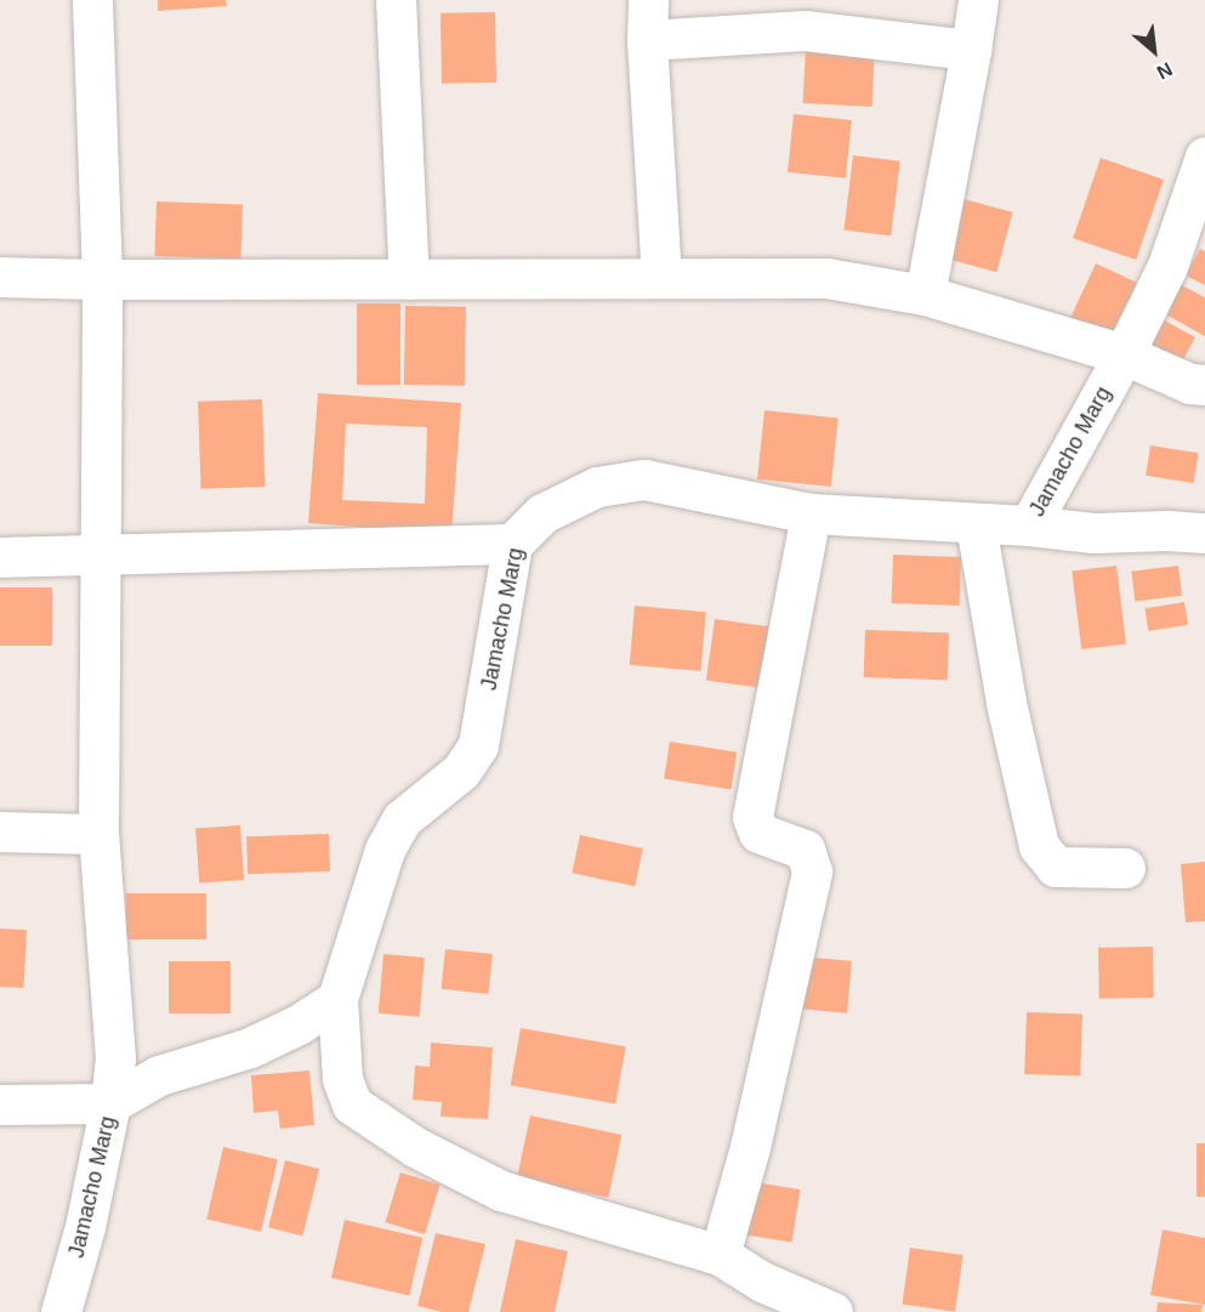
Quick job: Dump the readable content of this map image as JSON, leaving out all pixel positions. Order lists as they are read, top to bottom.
{
  "streets": {
    "street": ["Jamacho Marg"]
  },
  "north": "bottom right"
}
